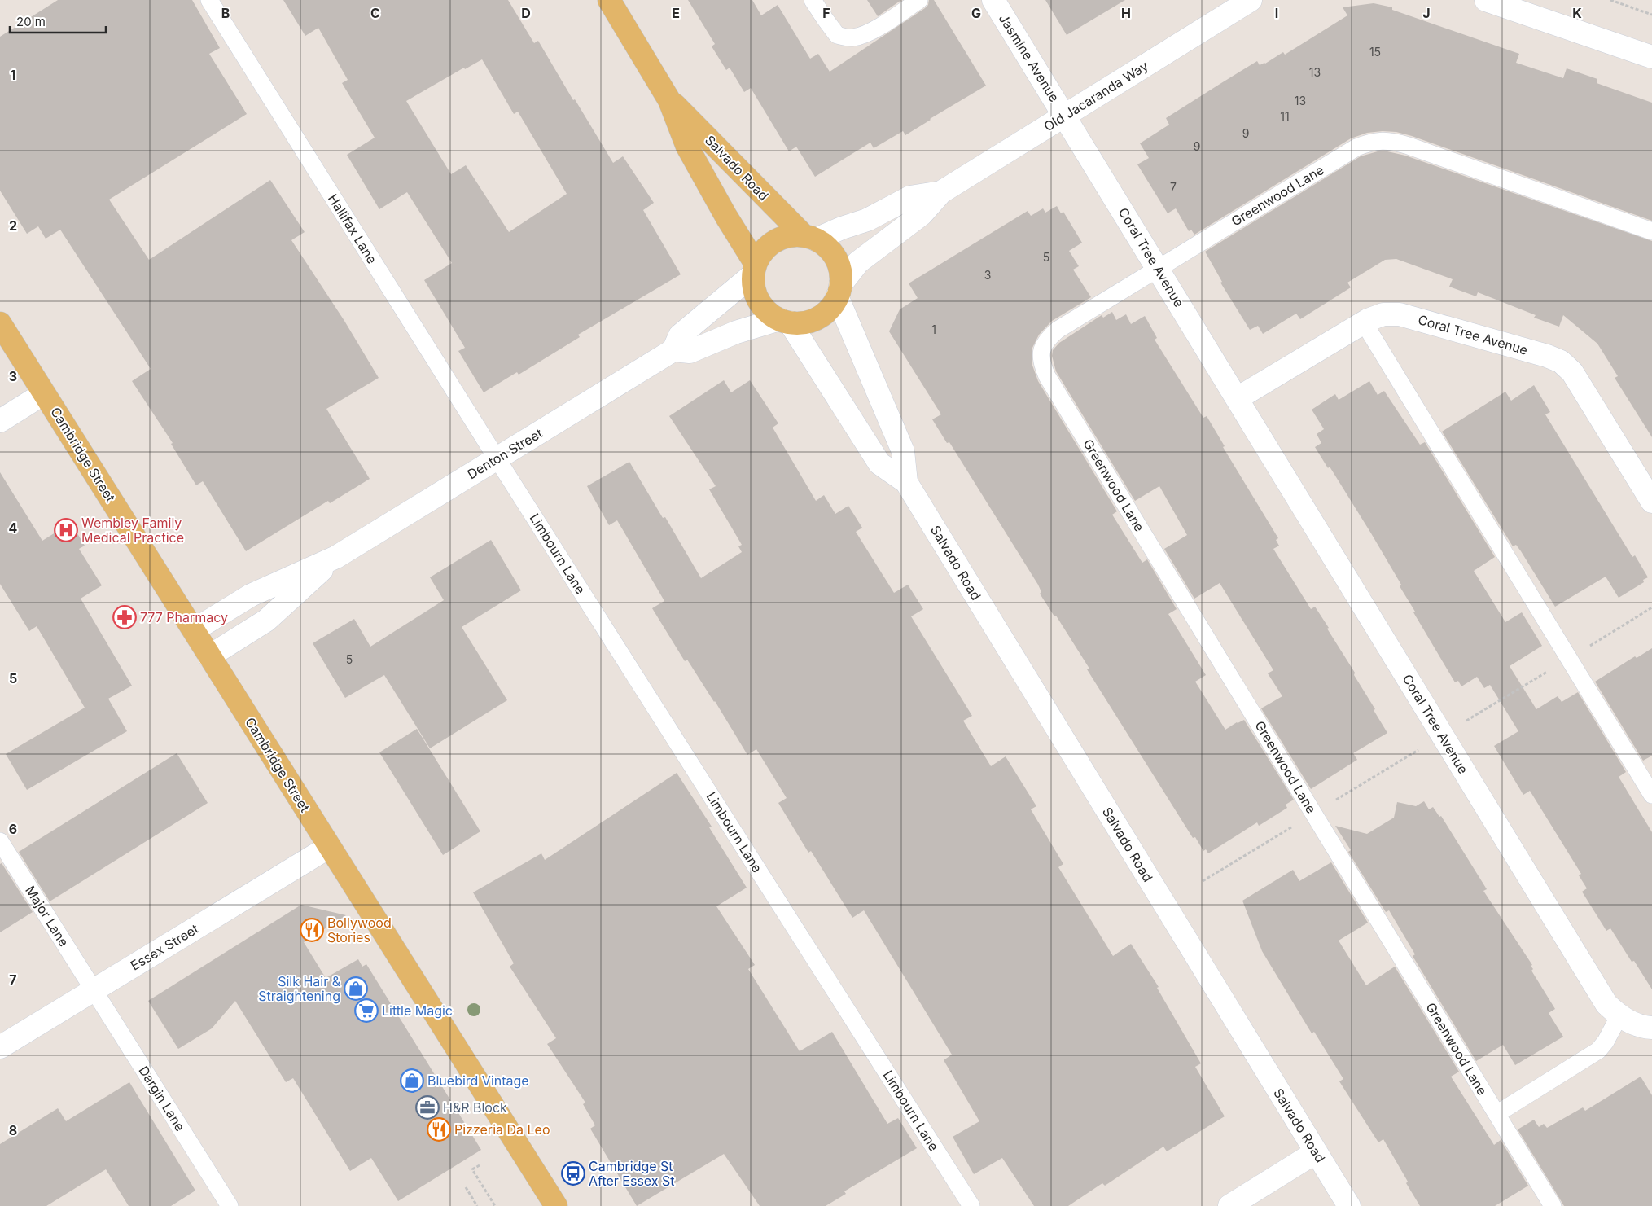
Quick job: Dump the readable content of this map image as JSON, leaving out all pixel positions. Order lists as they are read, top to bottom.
{
  "streets": {
    "main road": ["Salvado Road", "Cambridge Street"],
    "street": [
      "Jasmine Avenue",
      "Old Jacaranda Way",
      "Coral Tree Avenue",
      "Denton Street",
      "Essex Street"
    ],
    "lane": [
      "Greenwood Lane",
      "Hallifax Lane",
      "Limbourn Lane",
      "Major Lane",
      "Dargin Lane"
    ]
  },
  "crossings": [
    ["Jasmine Avenue", "Old Jacaranda Way"],
    ["Jasmine Avenue", "Coral Tree Avenue"],
    ["Old Jacaranda Way", "Salvado Road"],
    ["Old Jacaranda Way", "Coral Tree Avenue"],
    ["Greenwood Lane", "Coral Tree Avenue"],
    ["Hallifax Lane", "Denton Street"],
    ["Hallifax Lane", "Limbourn Lane"],
    ["Denton Street", "Cambridge Street"],
    ["Denton Street", "Limbourn Lane"],
    ["Cambridge Street", "Essex Street"],
    ["Major Lane", "Essex Street"],
    ["Major Lane", "Dargin Lane"],
    ["Essex Street", "Dargin Lane"]
  ],
  "places": {
    "hospital": ["Wembley Family Medical Practice"],
    "pharmacy": ["777 Pharmacy"],
    "restaurant": ["Bollywood Stories", "Pizzeria Da Leo"],
    "shop": ["Silk Hair & Straightening", "Bluebird Vintage"],
    "supermarket": ["Little Magic"],
    "office": ["H&R Block"],
    "bus stop": ["Cambridge St After Essex St"]
  },
  "house_numbers": [
    "15",
    "13",
    "13",
    "11",
    "9",
    "9",
    "7",
    "5",
    "3",
    "1",
    "5"
  ],
  "scale_bar": "20 m",
  "grid": {
    "columns": [
      "B",
      "C",
      "D",
      "E",
      "F",
      "G",
      "H",
      "I",
      "J",
      "K"
    ],
    "rows": [
      "1",
      "2",
      "3",
      "4",
      "5",
      "6",
      "7",
      "8"
    ]
  }
}
